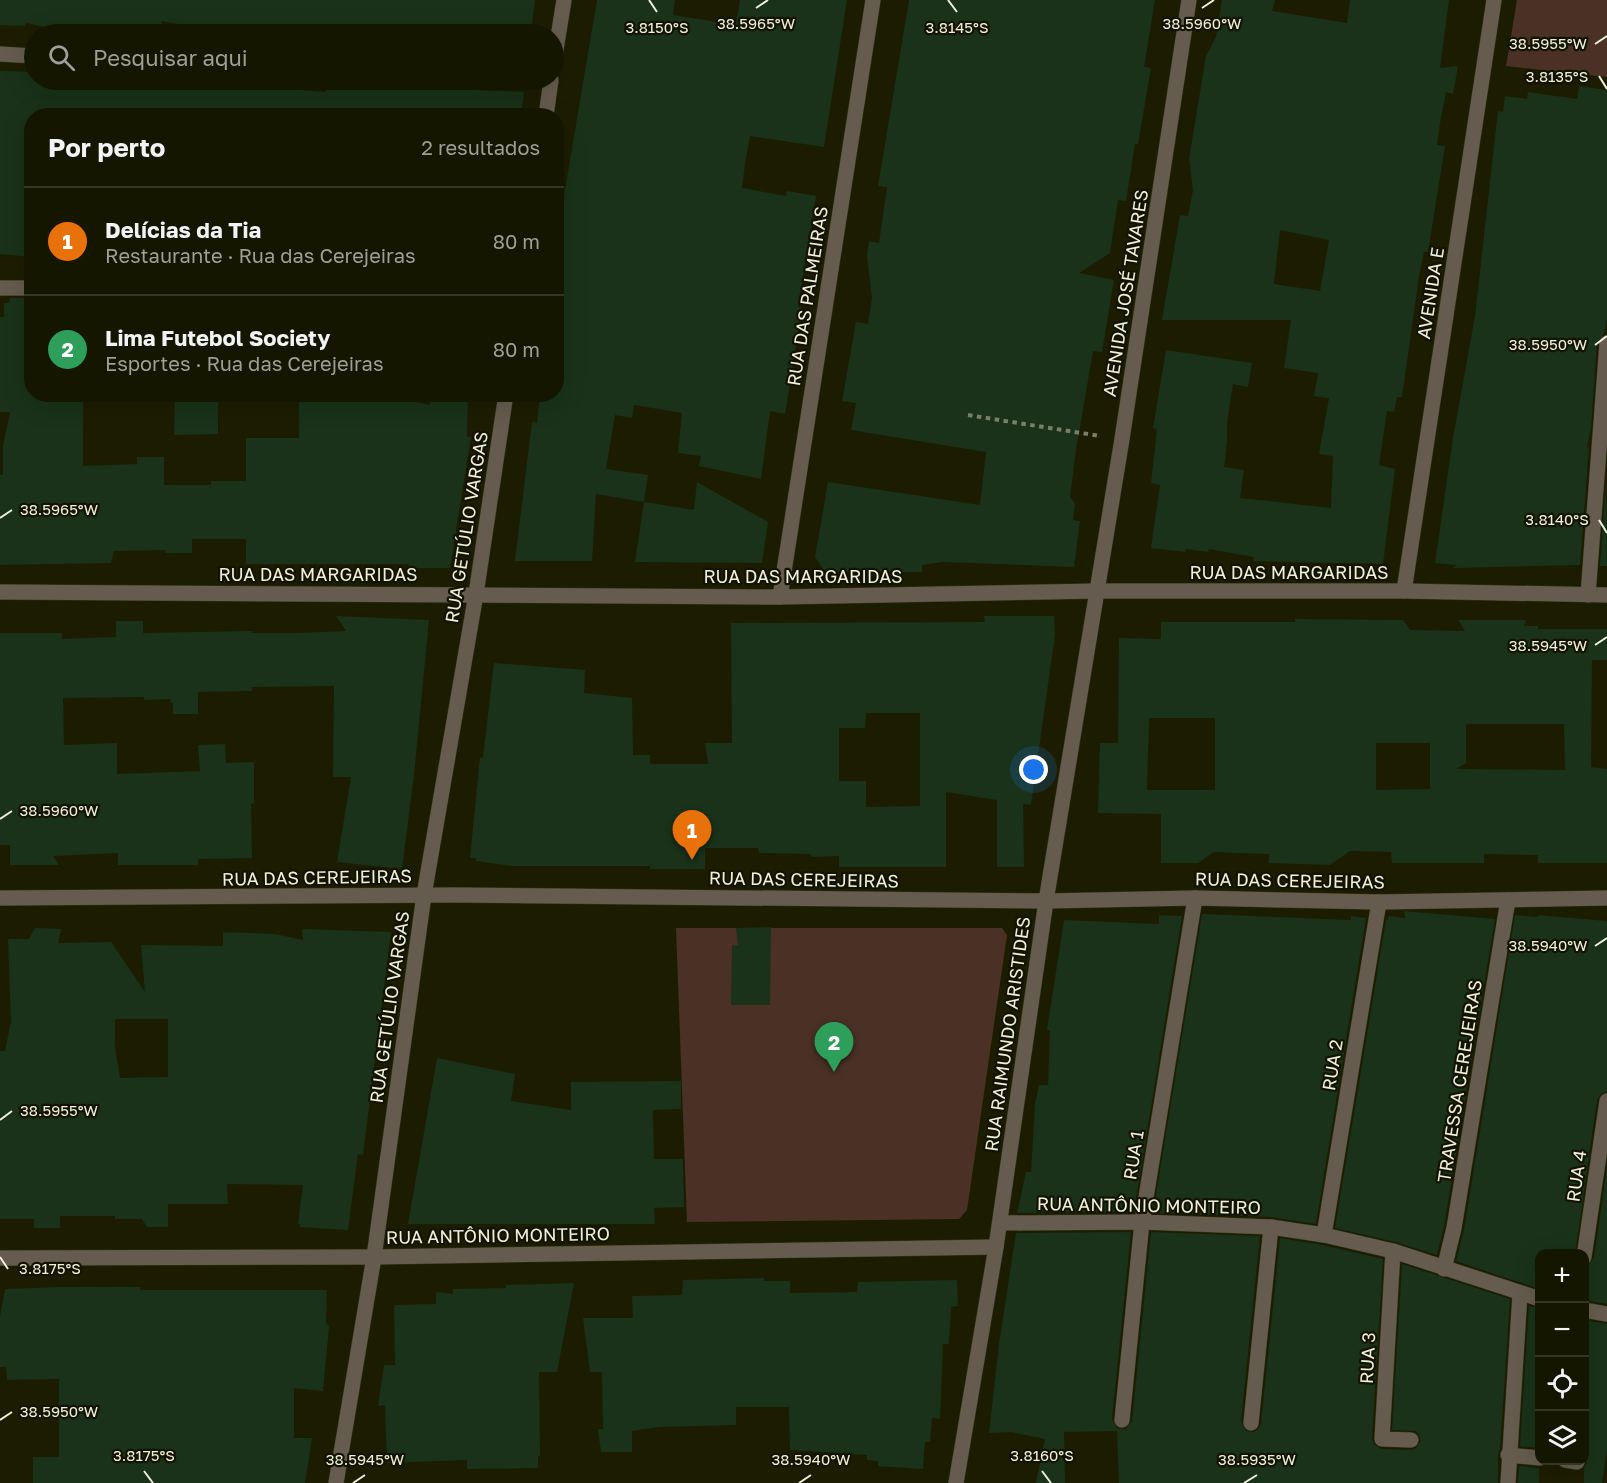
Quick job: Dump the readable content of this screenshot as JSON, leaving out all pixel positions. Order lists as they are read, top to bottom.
{
  "streets": {
    "street": [
      "AVENIDA JOSÉ TAVARES",
      "AVENIDA E",
      "RUA DAS PALMEIRAS",
      "RUA GETÚLIO VARGAS",
      "RUA DAS MARGARIDAS",
      "RUA DAS CEREJEIRAS",
      "RUA RAIMUNDO ARISTIDES",
      "RUA 2",
      "TRAVESSA CEREJEIRAS",
      "RUA 1",
      "RUA 4",
      "RUA ANTÔNIO MONTEIRO",
      "RUA 3"
    ]
  },
  "crossings": [
    ["AVENIDA JOSÉ TAVARES", "RUA DAS MARGARIDAS"],
    ["AVENIDA JOSÉ TAVARES", "RUA RAIMUNDO ARISTIDES"],
    ["AVENIDA E", "RUA DAS MARGARIDAS"],
    ["RUA DAS PALMEIRAS", "RUA DAS MARGARIDAS"],
    ["RUA GETÚLIO VARGAS", "RUA DAS MARGARIDAS"],
    ["RUA GETÚLIO VARGAS", "RUA DAS CEREJEIRAS"],
    ["RUA GETÚLIO VARGAS", "RUA ANTÔNIO MONTEIRO"],
    ["RUA DAS MARGARIDAS", "RUA RAIMUNDO ARISTIDES"],
    ["RUA DAS CEREJEIRAS", "RUA RAIMUNDO ARISTIDES"],
    ["RUA DAS CEREJEIRAS", "RUA 2"],
    ["RUA DAS CEREJEIRAS", "TRAVESSA CEREJEIRAS"],
    ["RUA DAS CEREJEIRAS", "RUA 1"],
    ["RUA RAIMUNDO ARISTIDES", "RUA ANTÔNIO MONTEIRO"],
    ["RUA 2", "RUA ANTÔNIO MONTEIRO"],
    ["TRAVESSA CEREJEIRAS", "RUA ANTÔNIO MONTEIRO"],
    ["RUA 1", "RUA ANTÔNIO MONTEIRO"],
    ["RUA ANTÔNIO MONTEIRO", "RUA 3"]
  ],
  "page": {
    "search": "Pesquisar aqui",
    "heading": ["Por perto", "2 resultados"],
    "list": [
      {
        "mark": "1",
        "name": "Delícias da Tia",
        "note": "Restaurante · Rua das Cerejeiras",
        "value": "80 m"
      },
      {
        "mark": "2",
        "name": "Lima Futebol Society",
        "note": "Esportes · Rua das Cerejeiras",
        "value": "80 m"
      }
    ],
    "pins": ["1", "2"],
    "map_buttons": ["+", "−"]
  },
  "coordinates": [
    "38.5965°W",
    "38.5960°W",
    "3.8150°S",
    "3.8145°S",
    "38.5955°W",
    "3.8135°S",
    "38.5950°W",
    "3.8140°S",
    "38.5945°W",
    "38.5940°W",
    "3.8175°S",
    "3.8160°S",
    "38.5935°W"
  ]
}
